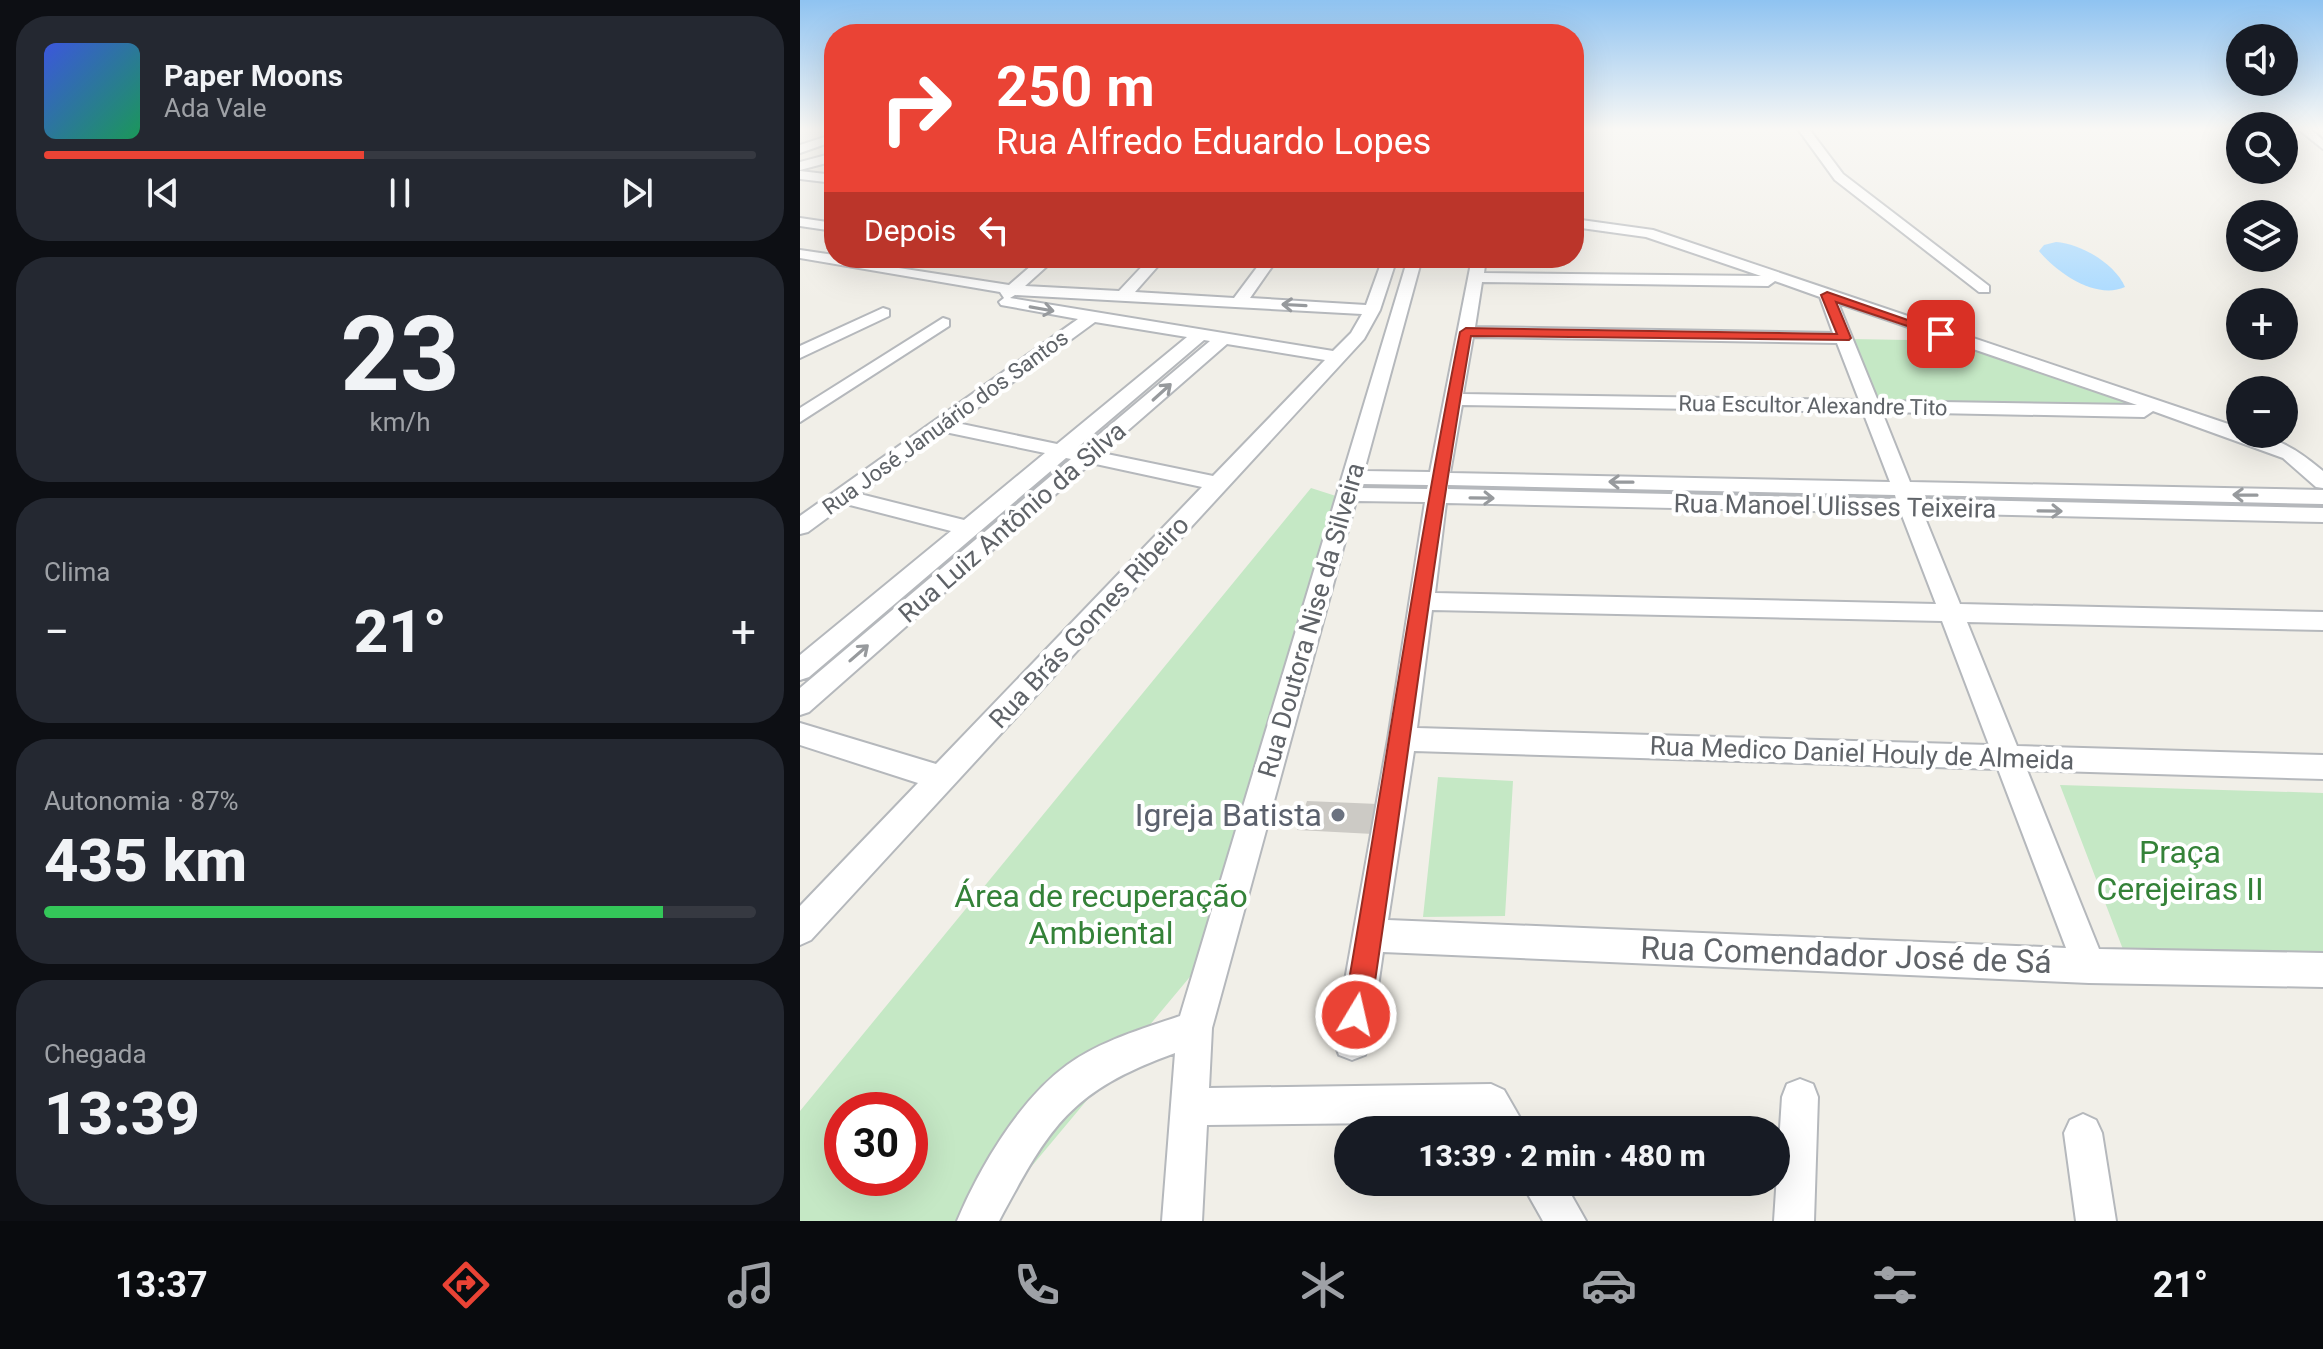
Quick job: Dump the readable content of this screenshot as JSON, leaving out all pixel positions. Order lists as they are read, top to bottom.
{
  "streets": {
    "street": [
      "Rua Escultor Alexandre Tito",
      "Rua José Januário dos Santos",
      "Rua Manoel Ulisses Teixeira",
      "Rua Luiz Antônio da Silva",
      "Rua Doutora Nise da Silveira",
      "Rua Brás Gomes Ribeiro",
      "Rua Medico Daniel Houly de Almeida",
      "Rua Comendador José de Sá"
    ]
  },
  "crossings": [
    ["Rua Manoel Ulisses Teixeira", "Rua Doutora Nise da Silveira"]
  ],
  "parks": ["Praça Cerejeiras II", "Área de recuperação Ambiental"],
  "places": ["Igreja Batista"],
  "page": {
    "map_buttons": ["+", "−"],
    "turn": ["250 m", "Rua Alfredo Eduardo Lopes"],
    "song": ["Paper Moons", "Ada Vale"],
    "then": "Depois",
    "tile": [
      ["23", "km/h"],
      "Clima",
      ["Autonomia · 87%", "435 km"],
      ["Chegada", "13:39"]
    ],
    "heat": ["−", "21°", "+"],
    "limit": "30",
    "trip": "13:39 · 2 min · 480 m",
    "tabs": ["13:37", "21°"]
  }
}
